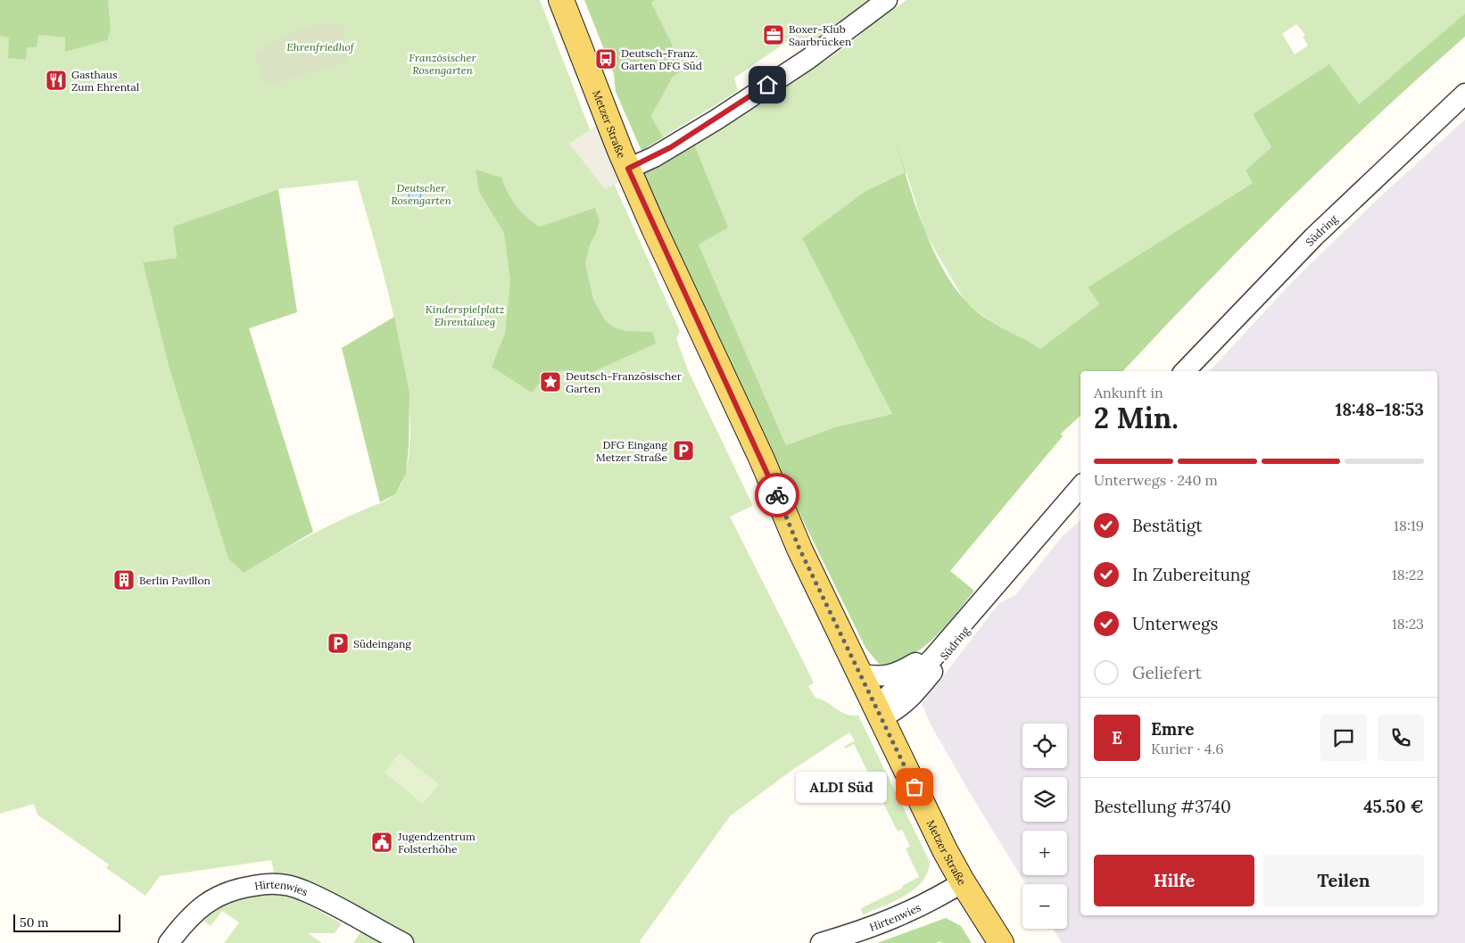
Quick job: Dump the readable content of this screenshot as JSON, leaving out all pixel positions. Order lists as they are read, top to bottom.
{
  "streets": {
    "main road": ["Metzer Straße"],
    "street": ["Südring", "Hirtenwies"]
  },
  "crossings": [
    ["Metzer Straße", "Südring"],
    ["Metzer Straße", "Hirtenwies"]
  ],
  "parks": [
    "Ehrenfriedhof",
    "Französischer Rosengarten",
    "Deutscher Rosengarten",
    "Kinderspielplatz Ehrentalweg"
  ],
  "places": {
    "office": ["Boxer-Klub Saarbrücken"],
    "bus stop": ["Deutsch-Franz. Garten DFG Süd"],
    "restaurant": ["Gasthaus Zum Ehrental"],
    "place": ["Deutsch-Französischer Garten"],
    "parking": ["DFG Eingang Metzer Straße", "Südeingang"],
    "building": ["Berlin Pavillon"],
    "other": ["ALDI Süd"],
    "public building": ["Jugendzentrum Folsterhöhe"]
  },
  "scale_bar": "50 m",
  "page": {
    "heading": ["2 Min.", "Ankunft in", "18:48–18:53"],
    "panel": [
      "Emre",
      "Kurier · 4.6",
      "Bestellung #3740",
      "45.50 €"
    ],
    "bar": "Unterwegs · 240 m",
    "list": [
      ["Bestätigt", "18:19"],
      ["In Zubereitung", "18:22"],
      ["Unterwegs", "18:23"],
      "Geliefert"
    ],
    "round": "E",
    "map_buttons": ["+", "−"],
    "bubble": "ALDI Süd",
    "buttons": ["Hilfe", "Teilen"],
    "scale": "50 m"
  }
}
